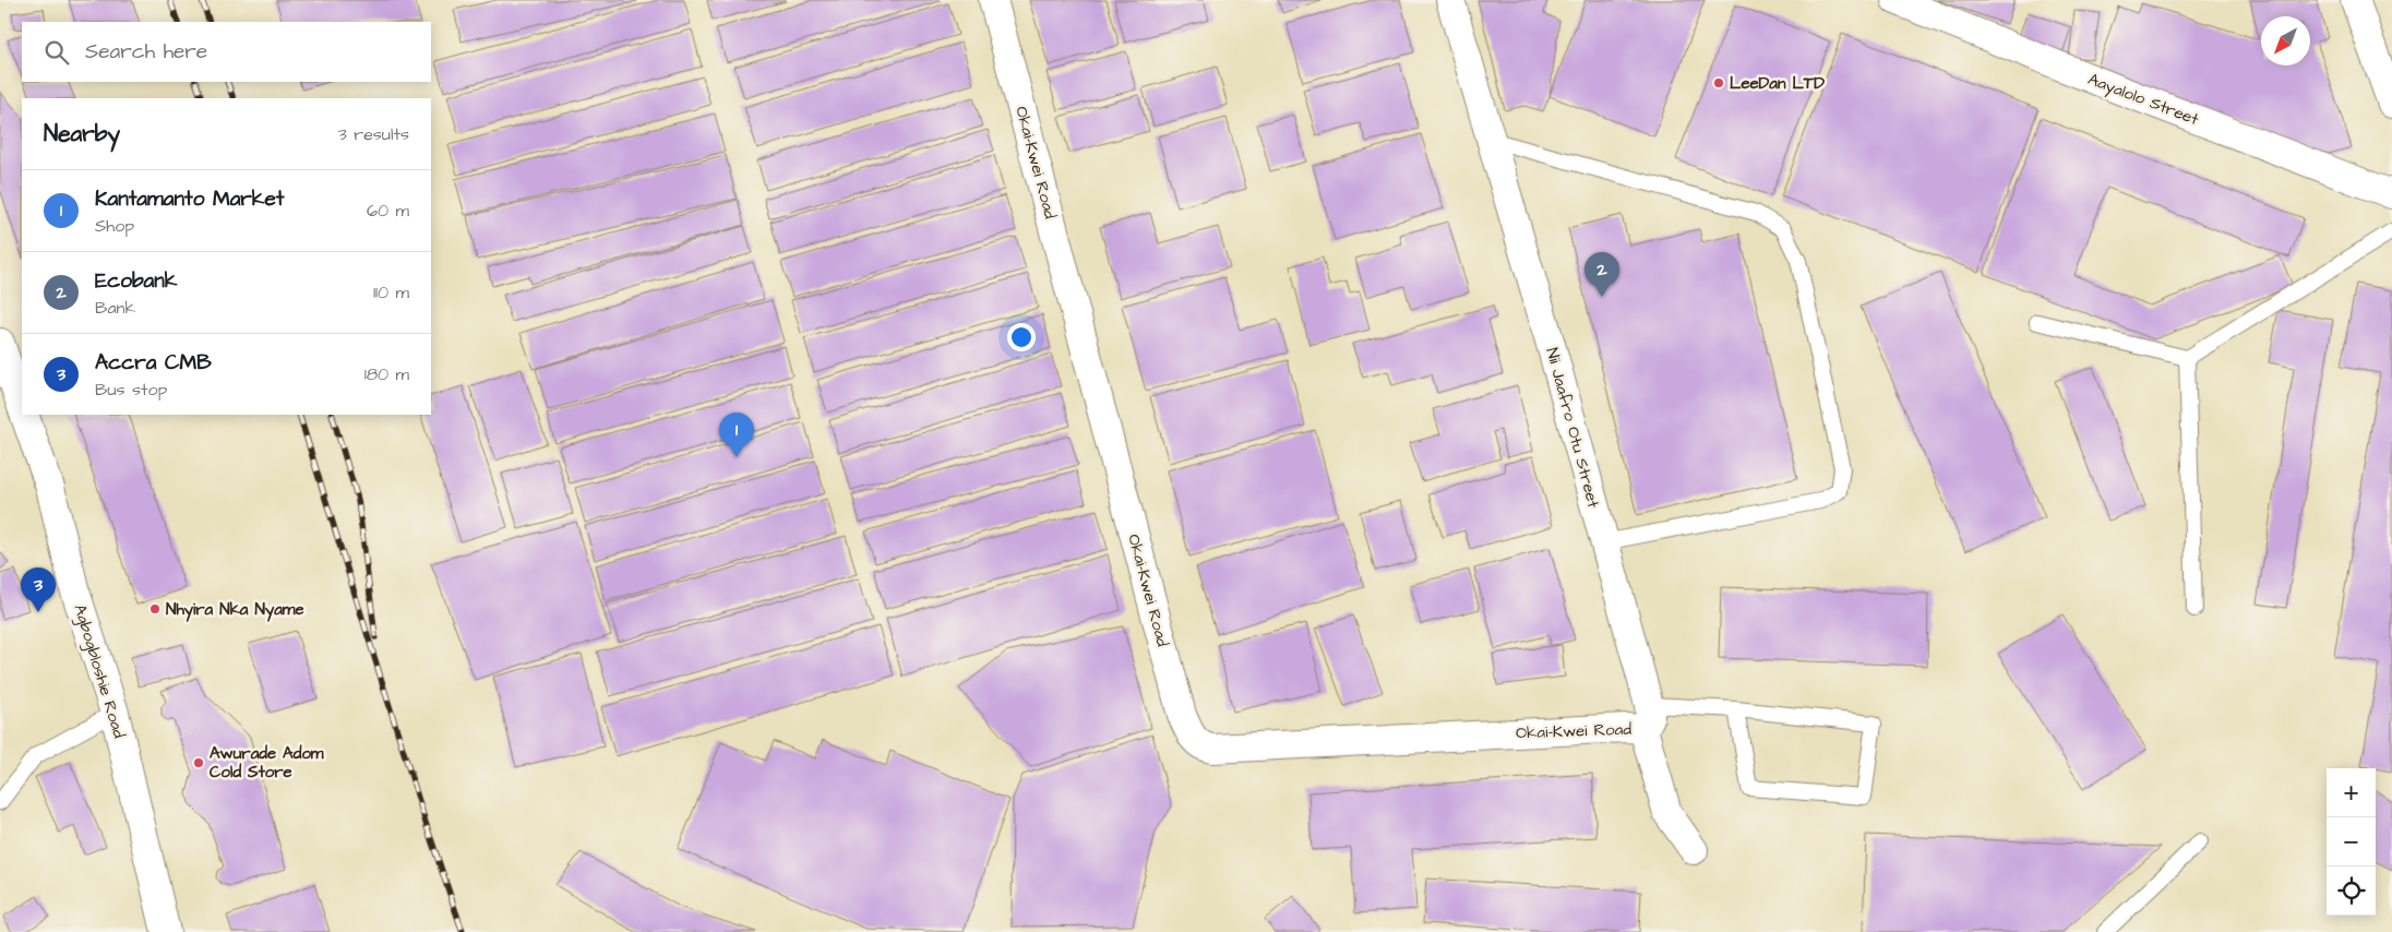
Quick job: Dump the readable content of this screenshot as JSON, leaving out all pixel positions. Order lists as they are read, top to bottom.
{
  "streets": {
    "street": [
      "Aayalolo Street",
      "Okai-Kwei Road",
      "Nii Jaafro Otu Street",
      "Agbogbloshie Road"
    ]
  },
  "crossings": [
    ["Okai-Kwei Road", "Nii Jaafro Otu Street"]
  ],
  "places": ["LeeDan LTD", "Nhyira Nka Nyame", "Awurade Adom Cold Store"],
  "north": "bottom left",
  "page": {
    "search": "Search here",
    "heading": ["Nearby", "3 results"],
    "list": [
      {
        "mark": "1",
        "name": "Kantamanto Market",
        "note": "Shop",
        "value": "60 m"
      },
      {
        "mark": "2",
        "name": "Ecobank",
        "note": "Bank",
        "value": "110 m"
      },
      {
        "mark": "3",
        "name": "Accra CMB",
        "note": "Bus stop",
        "value": "180 m"
      }
    ],
    "pins": ["2", "1", "3"],
    "map_buttons": ["+", "−"]
  }
}
